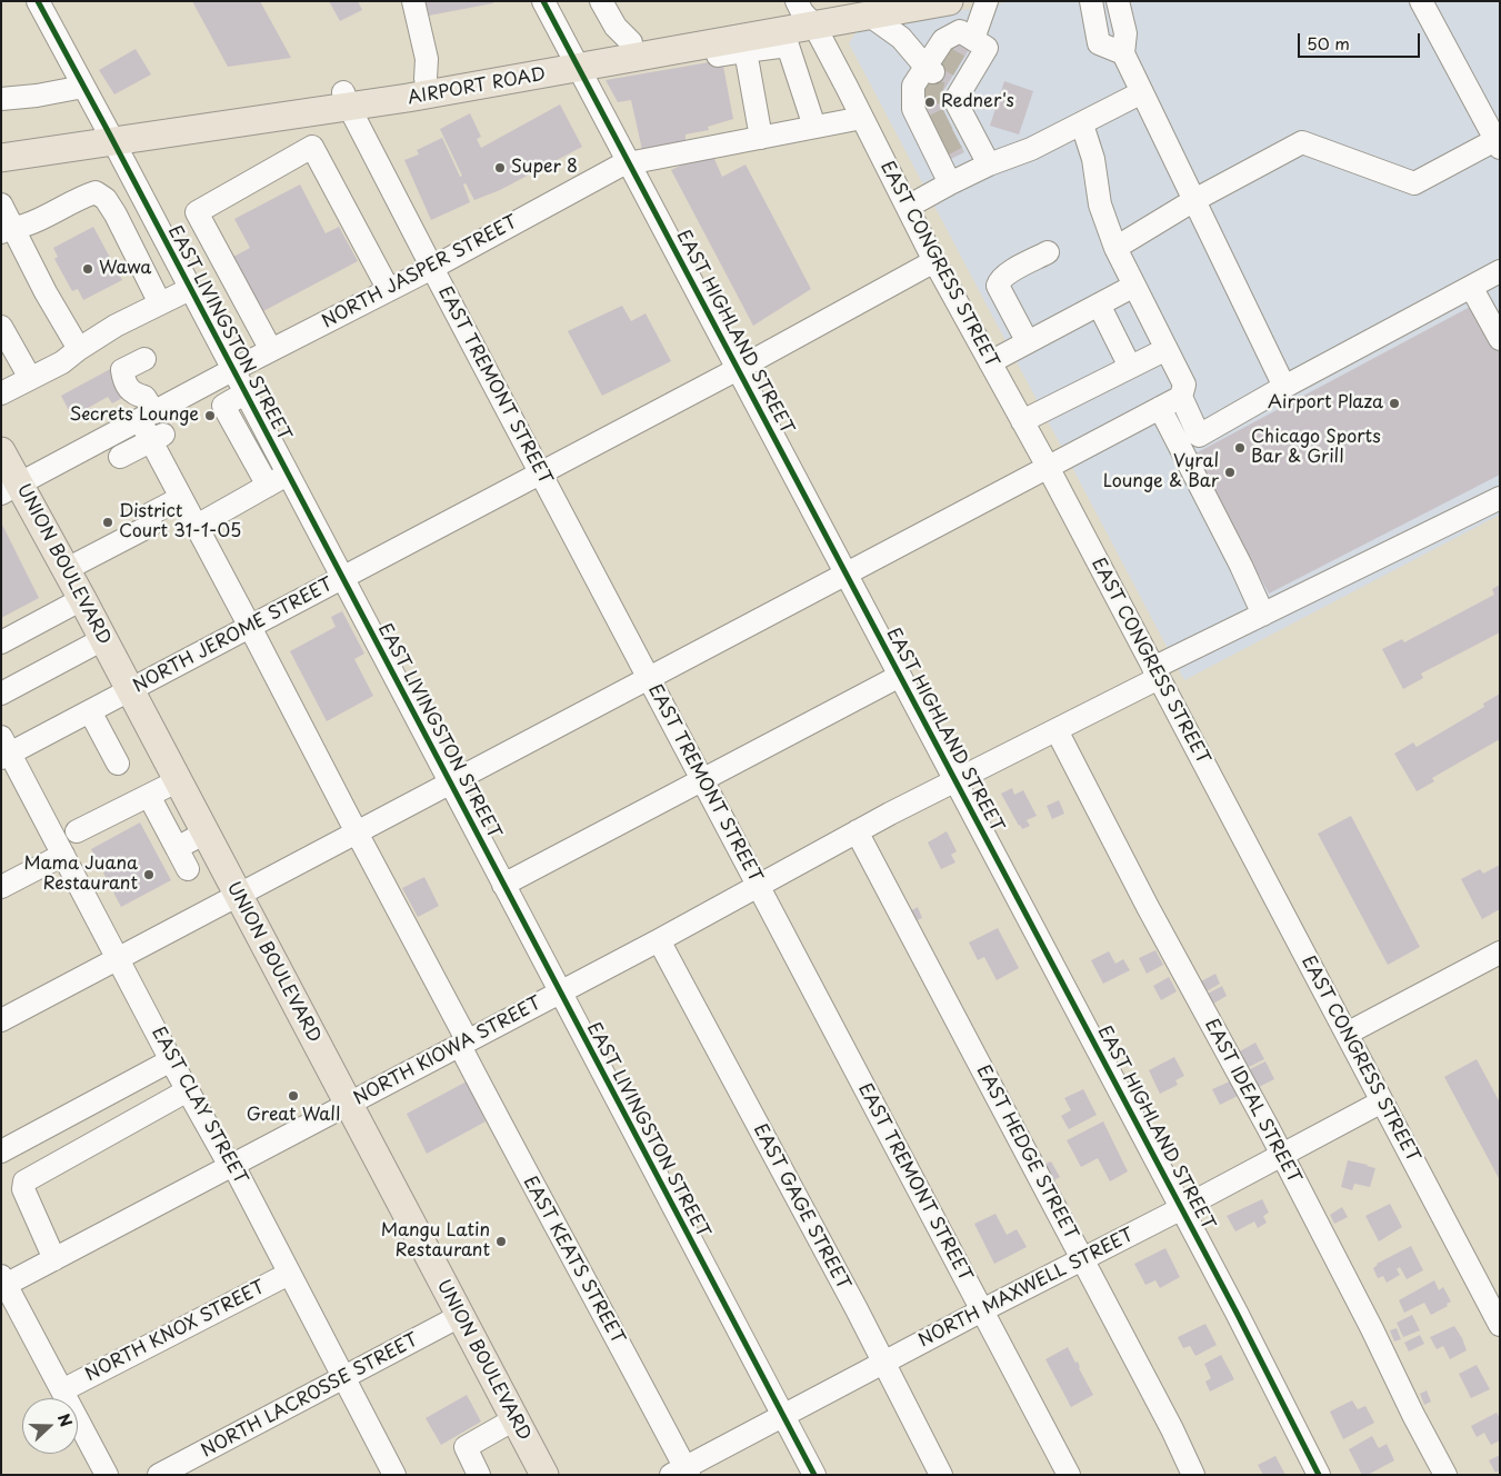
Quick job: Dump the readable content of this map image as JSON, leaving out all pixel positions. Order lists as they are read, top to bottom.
{
  "streets": {
    "main road": ["AIRPORT ROAD", "UNION BOULEVARD"],
    "street": [
      "EAST CONGRESS STREET",
      "NORTH JASPER STREET",
      "EAST HIGHLAND STREET",
      "EAST LIVINGSTON STREET",
      "EAST TREMONT STREET",
      "NORTH JEROME STREET",
      "NORTH KIOWA STREET",
      "EAST IDEAL STREET",
      "EAST CLAY STREET",
      "EAST HEDGE STREET",
      "EAST GAGE STREET",
      "EAST KEATS STREET",
      "NORTH MAXWELL STREET",
      "NORTH KNOX STREET",
      "NORTH LACROSSE STREET"
    ]
  },
  "crossings": [
    ["AIRPORT ROAD", "EAST CONGRESS STREET"],
    ["AIRPORT ROAD", "EAST HIGHLAND STREET"],
    ["AIRPORT ROAD", "EAST LIVINGSTON STREET"],
    ["AIRPORT ROAD", "EAST TREMONT STREET"],
    ["EAST CONGRESS STREET", "NORTH JASPER STREET"],
    ["EAST CONGRESS STREET", "NORTH JEROME STREET"],
    ["EAST CONGRESS STREET", "NORTH KIOWA STREET"],
    ["EAST CONGRESS STREET", "NORTH MAXWELL STREET"],
    ["NORTH JASPER STREET", "EAST HIGHLAND STREET"],
    ["NORTH JASPER STREET", "EAST LIVINGSTON STREET"],
    ["NORTH JASPER STREET", "EAST TREMONT STREET"],
    ["NORTH JASPER STREET", "UNION BOULEVARD"],
    ["EAST HIGHLAND STREET", "NORTH JEROME STREET"],
    ["EAST HIGHLAND STREET", "NORTH KIOWA STREET"],
    ["EAST HIGHLAND STREET", "NORTH MAXWELL STREET"],
    ["EAST LIVINGSTON STREET", "NORTH JEROME STREET"],
    ["EAST LIVINGSTON STREET", "NORTH KIOWA STREET"],
    ["EAST LIVINGSTON STREET", "NORTH MAXWELL STREET"],
    ["EAST TREMONT STREET", "NORTH JEROME STREET"],
    ["EAST TREMONT STREET", "NORTH KIOWA STREET"],
    ["EAST TREMONT STREET", "NORTH MAXWELL STREET"],
    ["UNION BOULEVARD", "NORTH JEROME STREET"],
    ["UNION BOULEVARD", "NORTH KIOWA STREET"],
    ["UNION BOULEVARD", "NORTH LACROSSE STREET"],
    ["NORTH JEROME STREET", "EAST CLAY STREET"],
    ["NORTH JEROME STREET", "EAST KEATS STREET"],
    ["NORTH KIOWA STREET", "EAST IDEAL STREET"],
    ["NORTH KIOWA STREET", "EAST CLAY STREET"],
    ["NORTH KIOWA STREET", "EAST HEDGE STREET"],
    ["NORTH KIOWA STREET", "EAST GAGE STREET"],
    ["NORTH KIOWA STREET", "EAST KEATS STREET"],
    ["EAST IDEAL STREET", "NORTH MAXWELL STREET"],
    ["EAST CLAY STREET", "NORTH KNOX STREET"],
    ["EAST CLAY STREET", "NORTH LACROSSE STREET"],
    ["EAST HEDGE STREET", "NORTH MAXWELL STREET"],
    ["EAST GAGE STREET", "NORTH MAXWELL STREET"],
    ["EAST KEATS STREET", "NORTH MAXWELL STREET"]
  ],
  "places": [
    "Redner's",
    "Super 8",
    "Wawa",
    "Airport Plaza",
    "Secrets Lounge",
    "Chicago Sports Bar & Grill",
    "Vyral Lounge & Bar",
    "District Court 31-1-05",
    "Mama Juana Restaurant",
    "Great Wall",
    "Mangu Latin Restaurant"
  ],
  "scale_bar": "50 m",
  "north": "right"
}
